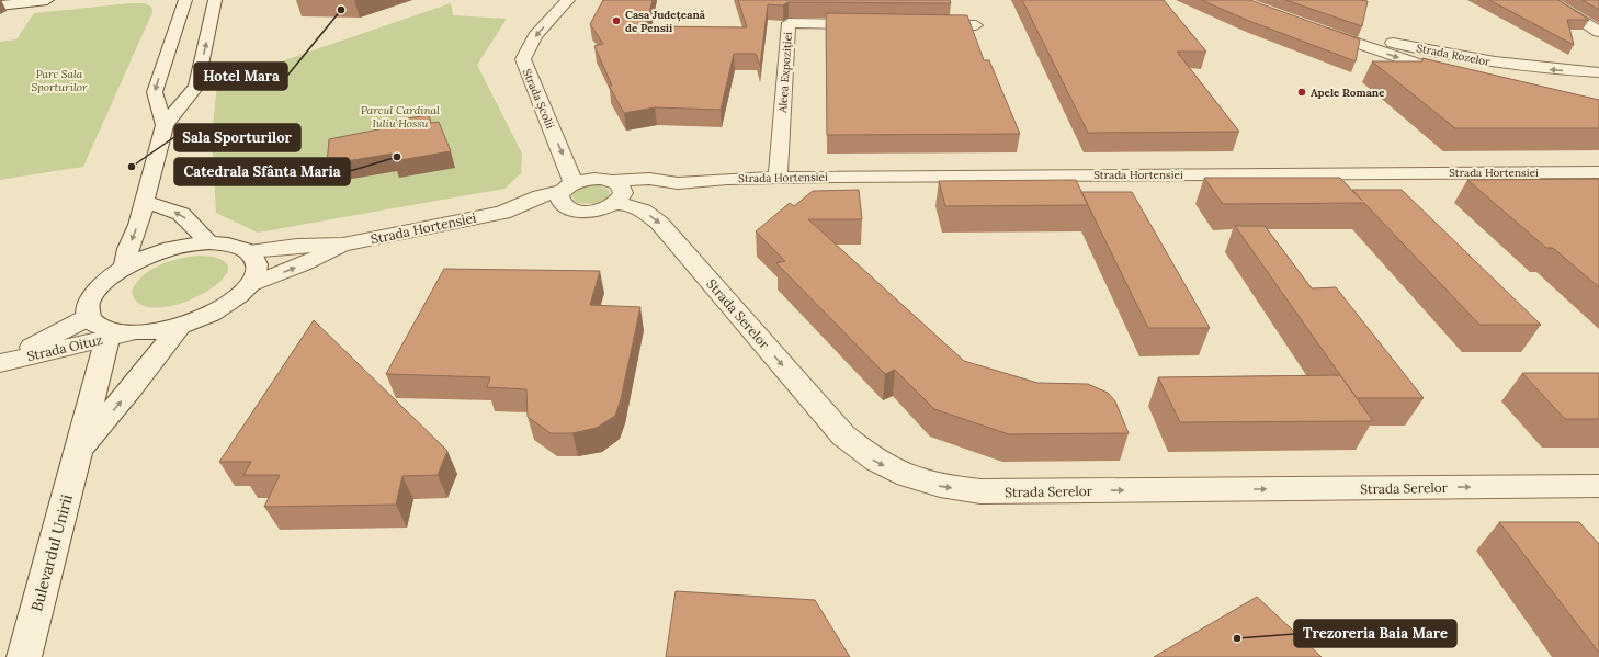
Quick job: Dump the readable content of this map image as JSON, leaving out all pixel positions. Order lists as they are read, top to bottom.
{
  "streets": {
    "street": [
      "Strada Rozelor",
      "Aleea Expoziției",
      "Strada Școlii",
      "Strada Hortensiei",
      "Strada Serelor",
      "Strada Oituz",
      "Bulevardul Unirii"
    ]
  },
  "crossings": [
    ["Aleea Expoziției", "Strada Hortensiei"],
    ["Strada Școlii", "Strada Hortensiei"],
    ["Strada Hortensiei", "Strada Serelor"],
    ["Strada Hortensiei", "Strada Oituz"],
    ["Strada Hortensiei", "Bulevardul Unirii"],
    ["Strada Oituz", "Bulevardul Unirii"]
  ],
  "one_way": ["Strada Școlii", "Strada Serelor"],
  "parks": ["Parc Sala Sporturilor", "Parcul Cardinal Iuliu Hossu"],
  "places": [
    "Hotel Mara",
    "Casa Județeană de Pensii",
    "Apele Romane",
    "Catedrala Sfânta Maria",
    "Sala Sporturilor",
    "Trezoreria Baia Mare"
  ]
}
